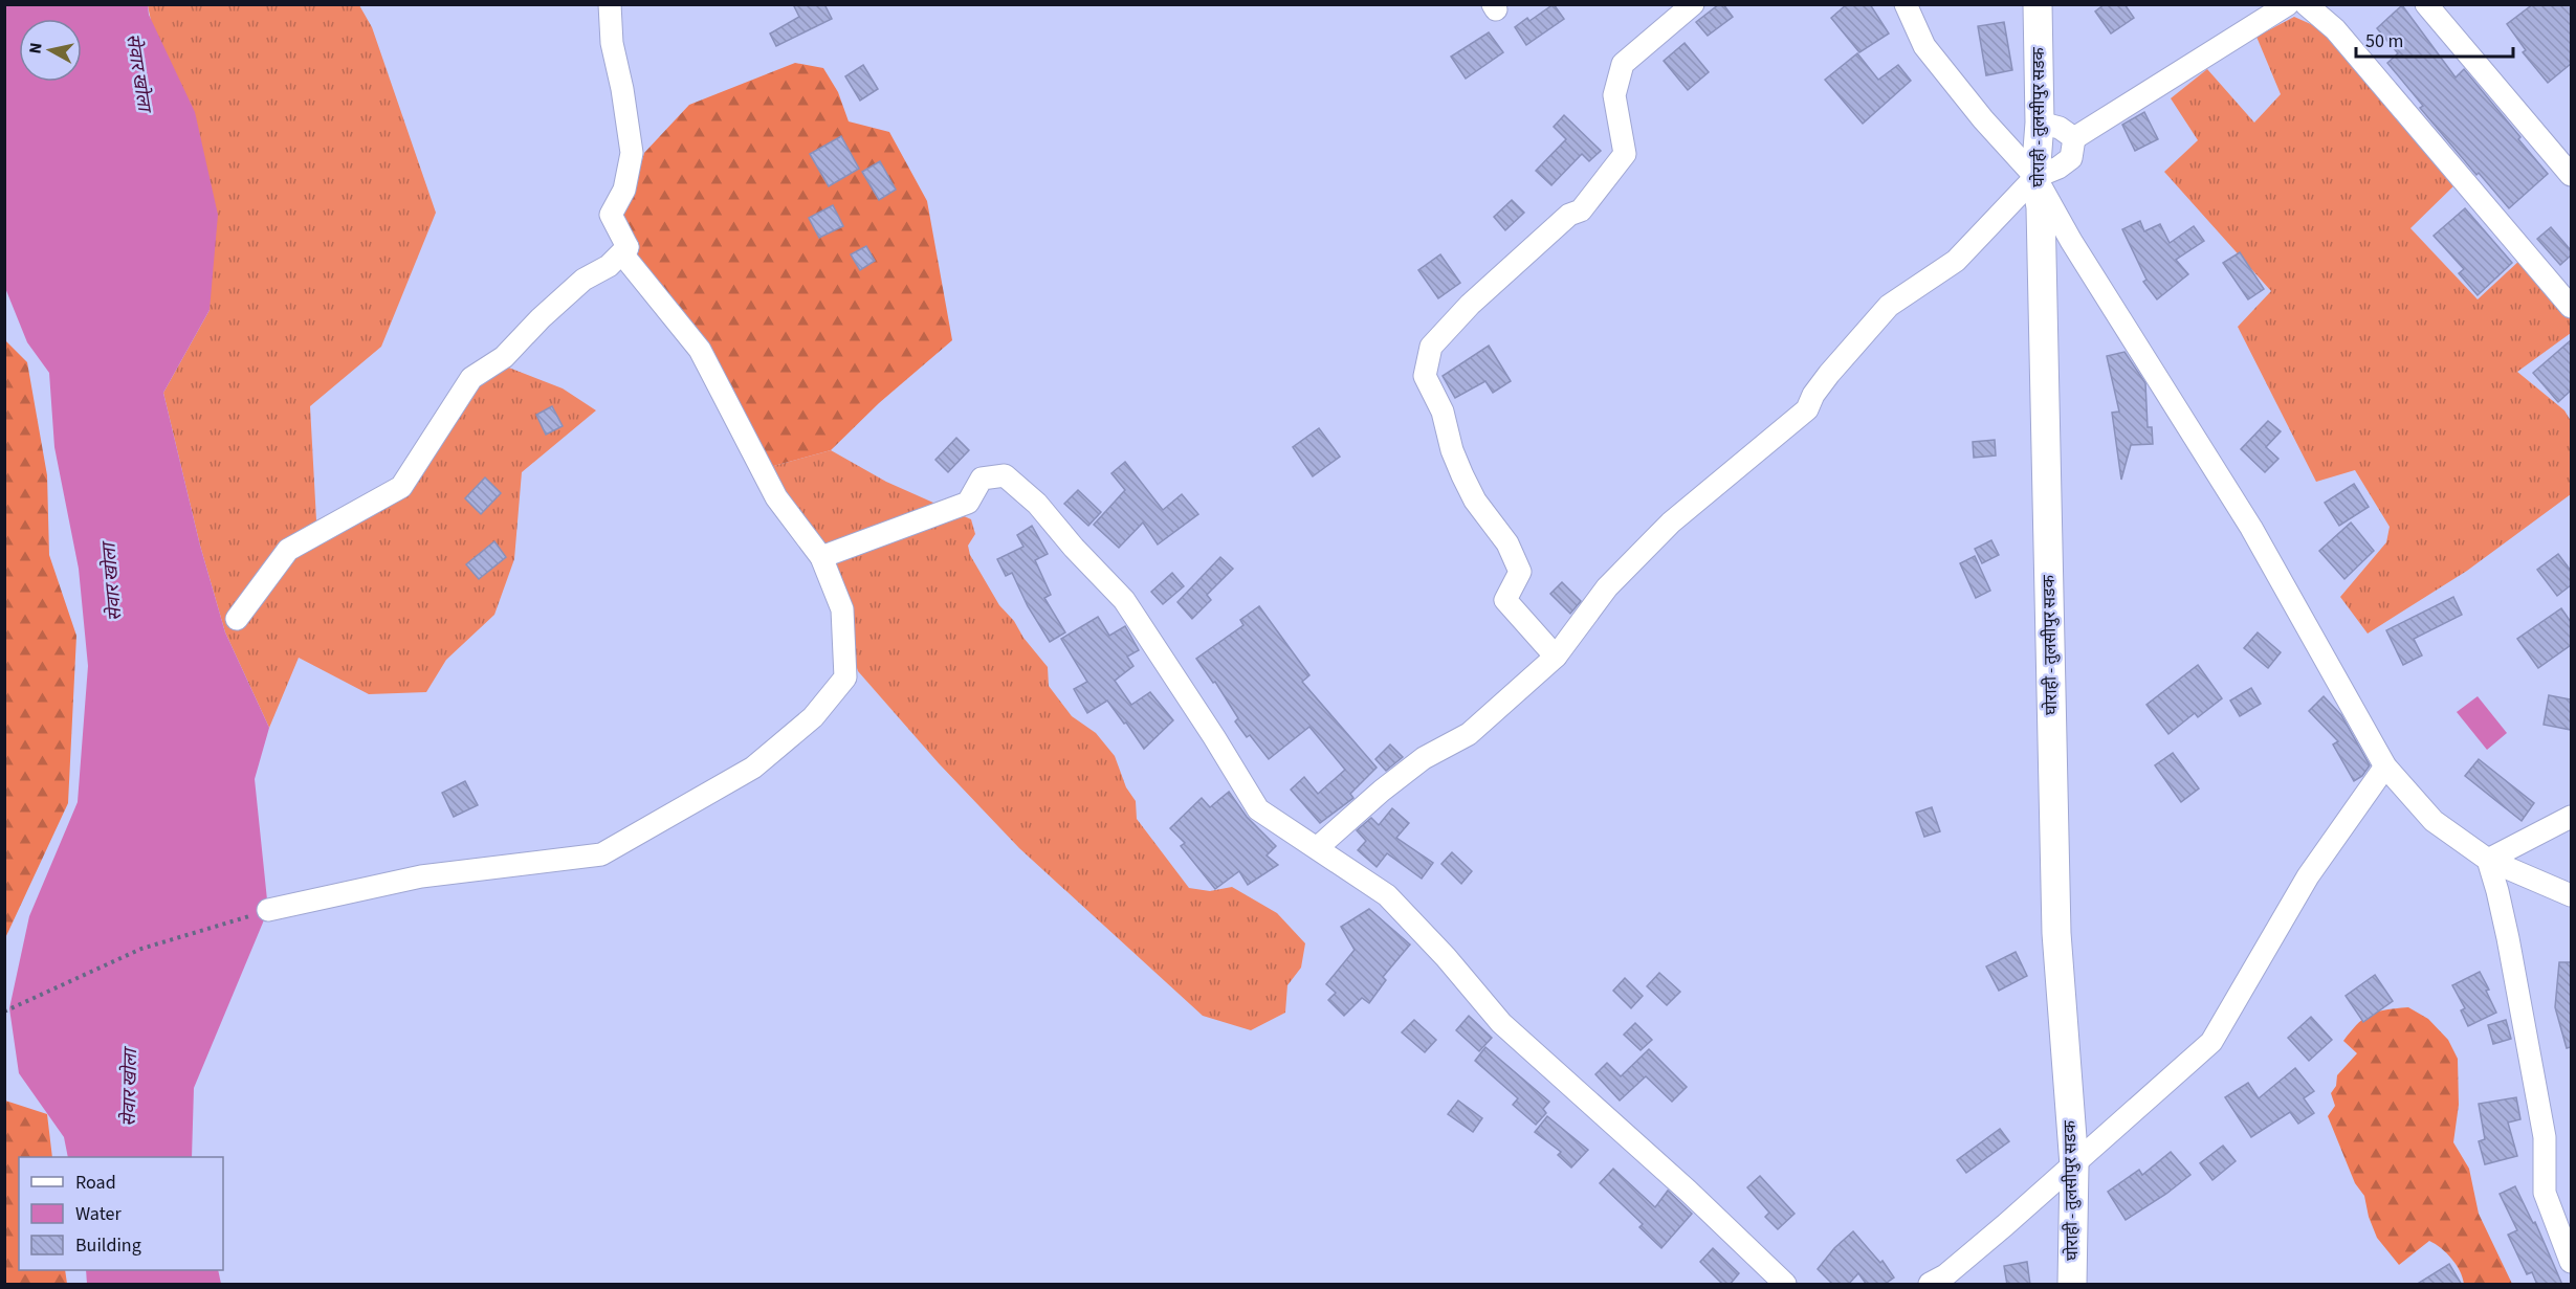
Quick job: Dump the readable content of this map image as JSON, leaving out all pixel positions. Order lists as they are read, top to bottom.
{
  "streets": {
    "main road": ["घोराही - तुलसीपुर सडक"]
  },
  "water": ["सेवार खोला"],
  "legend": ["Road", "Water", "Building"],
  "scale_bar": "50 m",
  "north": "left"
}
